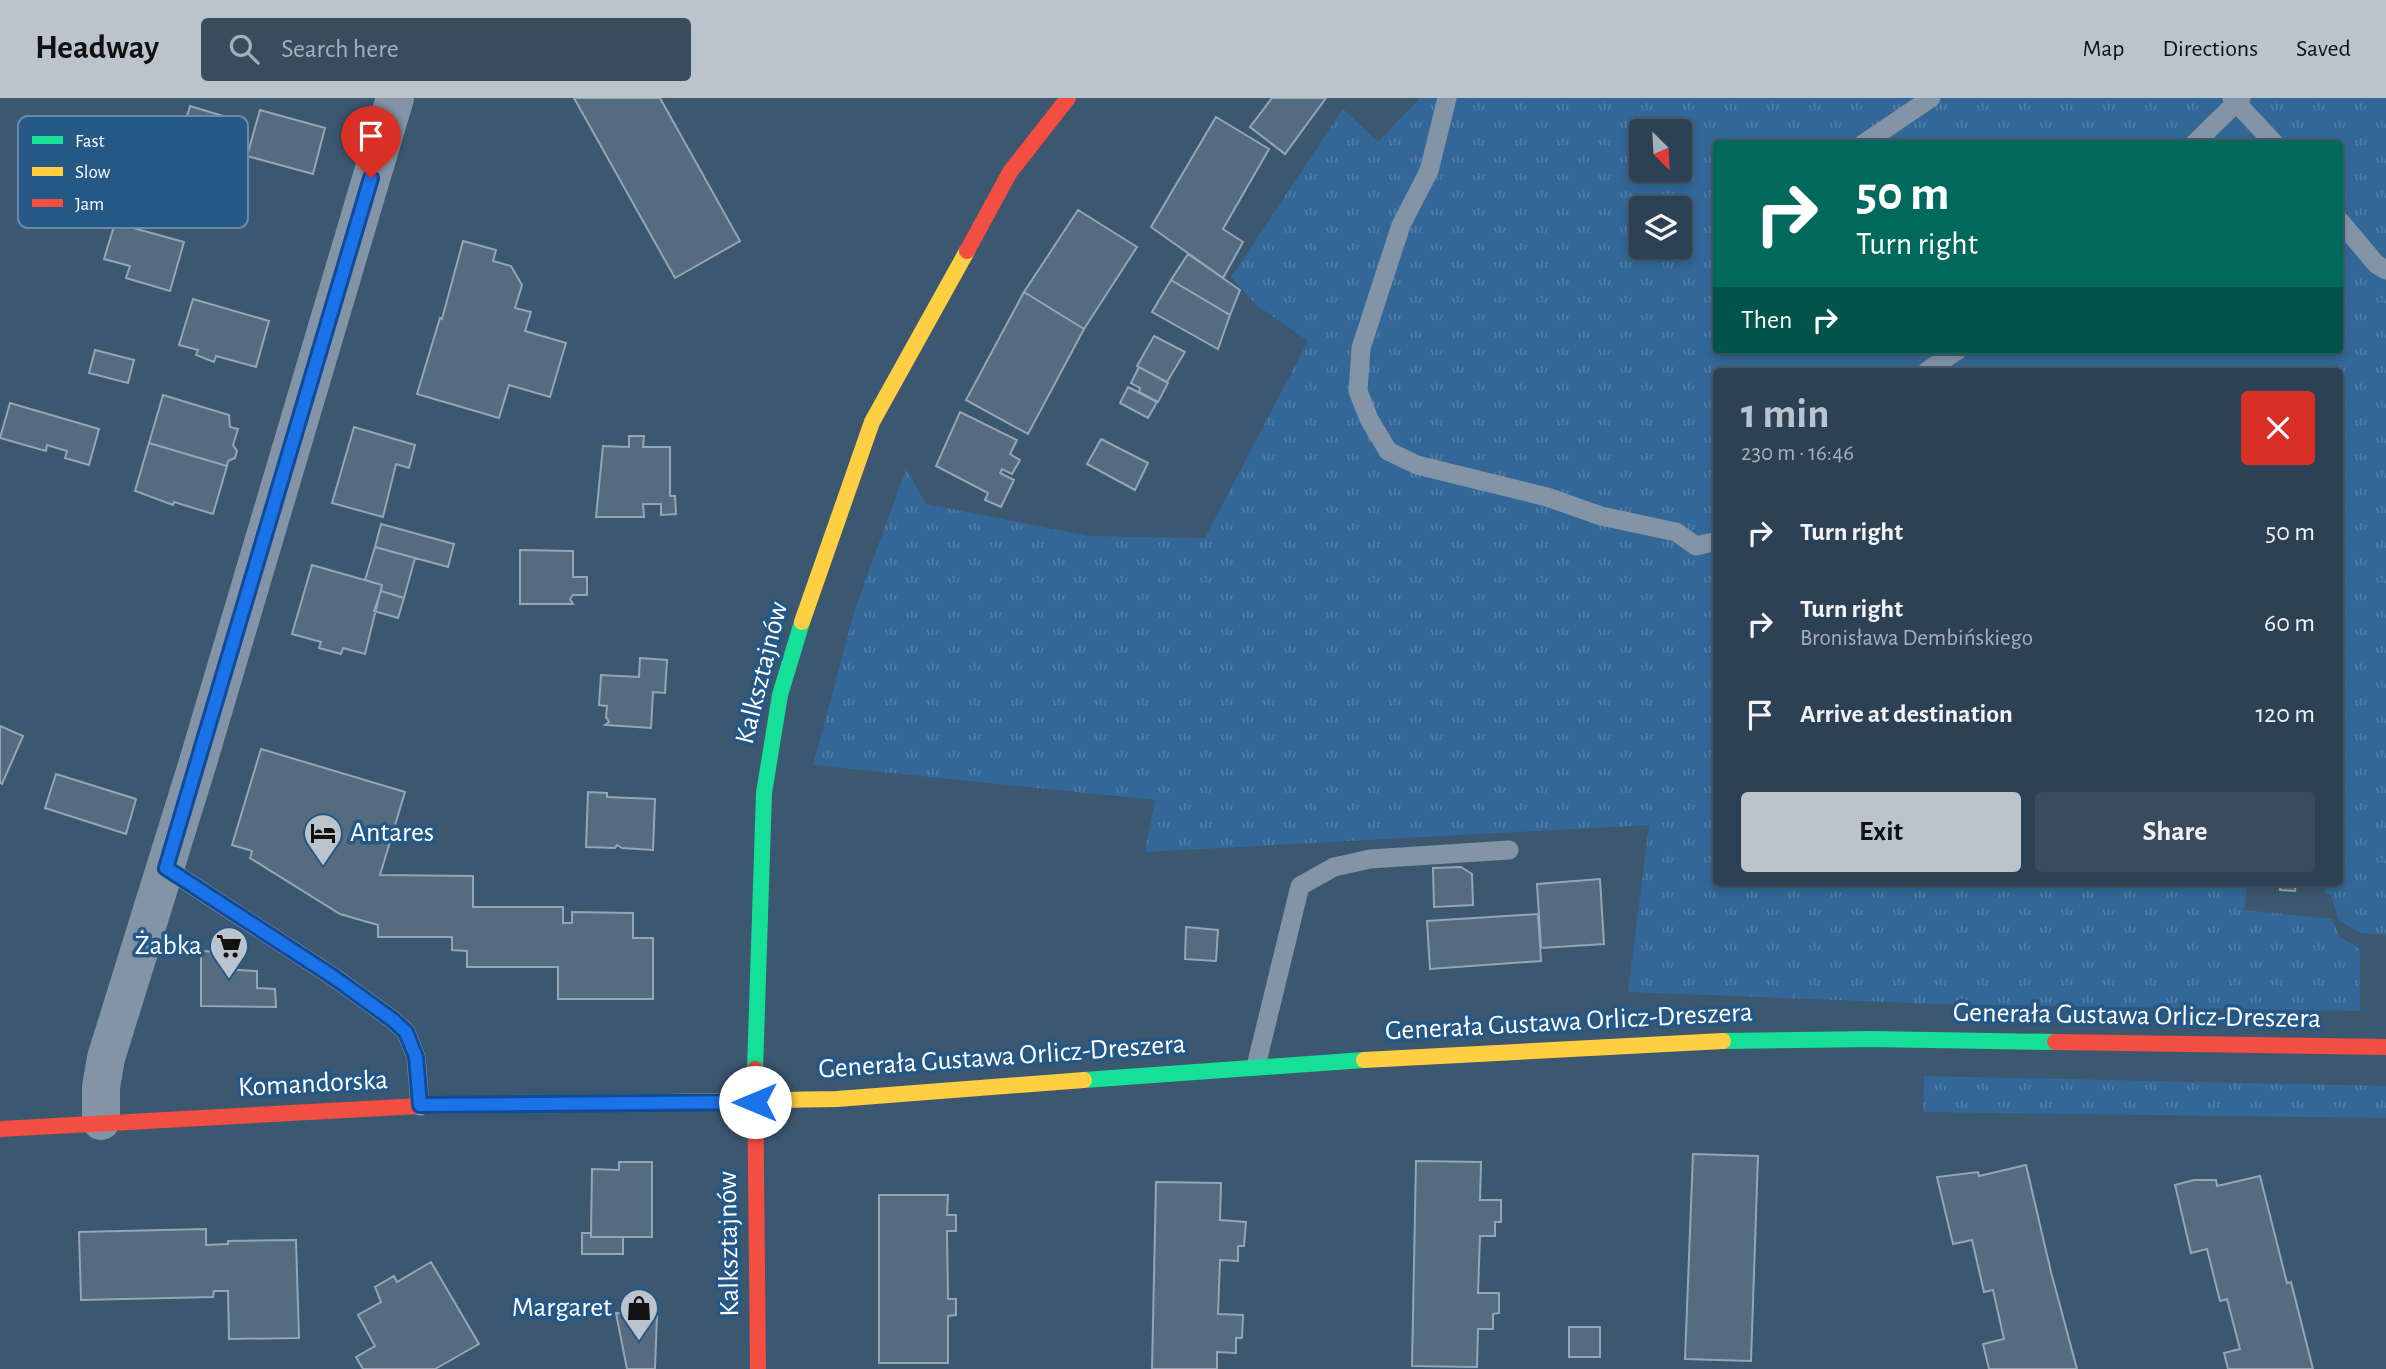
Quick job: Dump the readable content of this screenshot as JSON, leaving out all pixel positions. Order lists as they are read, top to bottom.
{
  "streets": {
    "street": ["Kalksztajnów", "Generała Gustawa Orlicz-Dreszera", "Komandorska"]
  },
  "crossings": [
    ["Kalksztajnów", "Generała Gustawa Orlicz-Dreszera"],
    ["Kalksztajnów", "Komandorska"],
    ["Generała Gustawa Orlicz-Dreszera", "Komandorska"]
  ],
  "places": {
    "hotel": ["Antares"],
    "supermarket": ["Żabka"],
    "shop": ["Margaret"]
  },
  "legend": ["Fast", "Slow", "Jam"],
  "north": "bottom right",
  "page": {
    "header": "Headway",
    "search": "Search here",
    "nav": ["Map", "Directions", "Saved"],
    "turn": ["50 m", "Turn right"],
    "then": "Then",
    "heading": ["1 min", "230 m · 16:46"],
    "list": [
      {
        "name": "Turn right",
        "value": "50 m"
      },
      {
        "name": "Turn right",
        "note": "Bronisława Dembińskiego",
        "value": "60 m"
      },
      {
        "name": "Arrive at destination",
        "value": "120 m"
      }
    ],
    "buttons": ["Exit", "Share"]
  }
}
